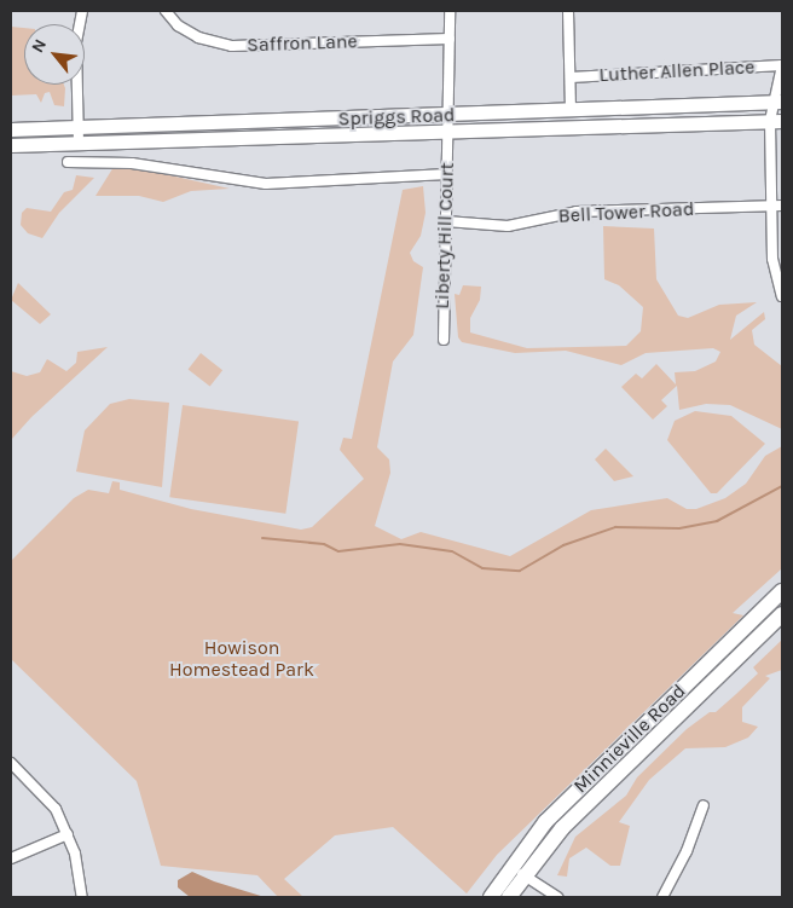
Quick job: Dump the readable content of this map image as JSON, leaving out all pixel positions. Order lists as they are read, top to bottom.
{
  "streets": {
    "main road": ["Spriggs Road", "Minnieville Road"],
    "street": [
      "Saffron Lane",
      "Luther Allen Place",
      "Bell Tower Road",
      "Liberty Hill Court"
    ]
  },
  "crossings": [
    ["Saffron Lane", "Liberty Hill Court"],
    ["Spriggs Road", "Liberty Hill Court"],
    ["Bell Tower Road", "Liberty Hill Court"]
  ],
  "parks": ["Howison Homestead Park"],
  "north": "top left"
}
